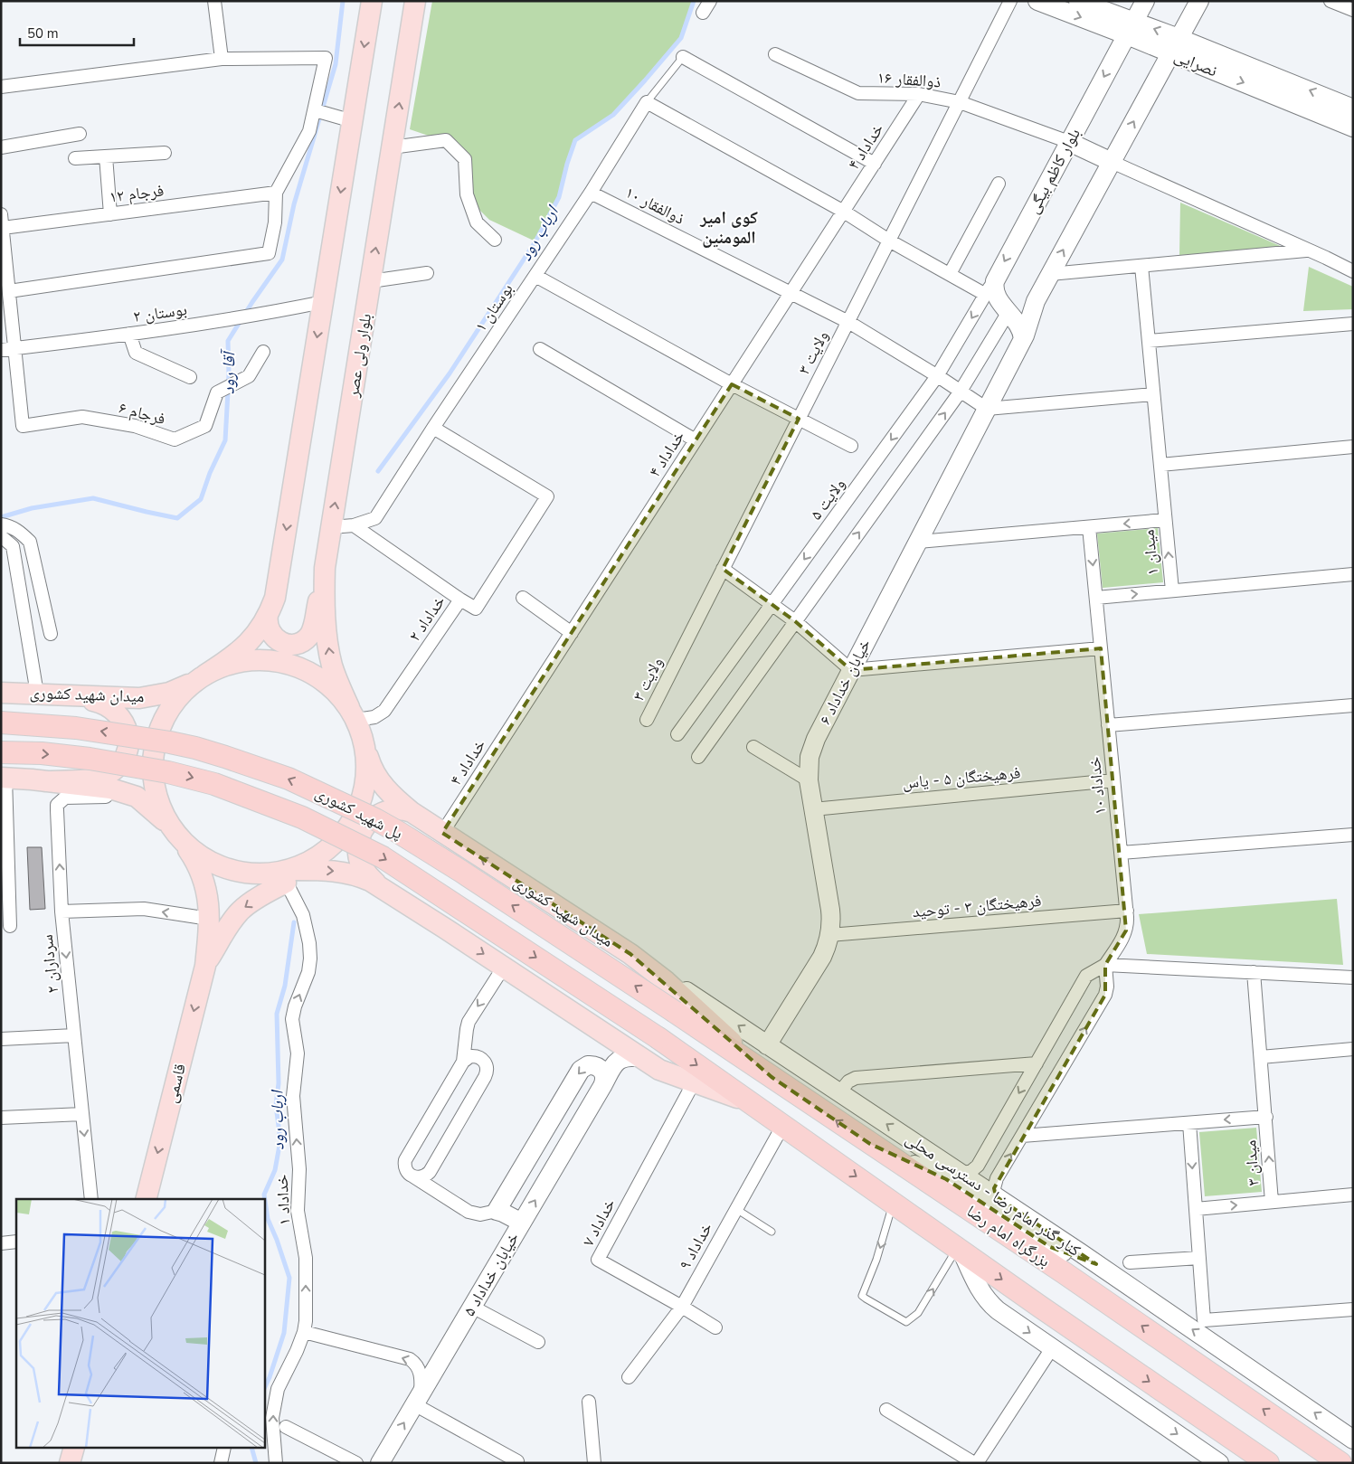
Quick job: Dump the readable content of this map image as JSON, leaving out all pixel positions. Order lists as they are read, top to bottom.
{
  "streets": {
    "highway": ["پل شهید کشوری", "بزرگراه امام رضا"],
    "main road": [
      "نصرایی",
      "بلوار کاظم بیگی",
      "بلوار ولی عصر",
      "خیابان خداداد ۶",
      "میدان شهید کشوری",
      "قاسمی",
      "کنار گذر امام رضا - دسترسی محلی",
      "خیابان خداداد ۵"
    ],
    "street": [
      "ذوالفقار ۱۶",
      "خداداد ۴",
      "فرجام ۱۲",
      "ذوالفقار ۱۰",
      "بوستان ۱",
      "بوستان ۲",
      "ولایت ۳",
      "فرجام ۶",
      "ولایت ۵",
      "میدان ۱",
      "خداداد ۲",
      "فرهیختگان ۵ - یاس",
      "خداداد ۱۰",
      "فرهیختگان ۳ - توحید",
      "سرداران ۲",
      "میدان ۳",
      "خداداد ۱",
      "خداداد ۷",
      "خداداد ۹"
    ]
  },
  "crossings": [
    ["نصرایی", "بلوار کاظم بیگی"],
    ["ذوالفقار ۱۶", "خداداد ۴"],
    ["ذوالفقار ۱۶", "بلوار کاظم بیگی"],
    ["ذوالفقار ۱۶", "ولایت ۳"],
    ["خداداد ۴", "ذوالفقار ۱۰"],
    ["خداداد ۴", "میدان شهید کشوری"],
    ["بلوار کاظم بیگی", "ولایت ۵"],
    ["ذوالفقار ۱۰", "بوستان ۱"],
    ["ذوالفقار ۱۰", "ولایت ۳"],
    ["ذوالفقار ۱۰", "ولایت ۵"],
    ["ذوالفقار ۱۰", "خیابان خداداد ۶"],
    ["بوستان ۱", "بلوار ولی عصر"],
    ["بوستان ۱", "خداداد ۲"],
    ["بوستان ۲", "فرجام ۶"],
    ["بلوار ولی عصر", "خداداد ۲"],
    ["بلوار ولی عصر", "میدان شهید کشوری"],
    ["میدان ۱", "خیابان خداداد ۶"],
    ["میدان ۱", "خداداد ۱۰"],
    ["خداداد ۲", "میدان شهید کشوری"],
    ["خیابان خداداد ۶", "فرهیختگان ۵ - یاس"],
    ["خیابان خداداد ۶", "فرهیختگان ۳ - توحید"],
    ["خیابان خداداد ۶", "کنار گذر امام رضا - دسترسی محلی"],
    ["میدان شهید کشوری", "پل شهید کشوری"],
    ["میدان شهید کشوری", "سرداران ۲"],
    ["میدان شهید کشوری", "کنار گذر امام رضا - دسترسی محلی"],
    ["میدان شهید کشوری", "خداداد ۱"],
    ["میدان شهید کشوری", "خداداد ۷"],
    ["میدان شهید کشوری", "بزرگراه امام رضا"],
    ["میدان شهید کشوری", "خیابان خداداد ۵"],
    ["فرهیختگان ۵ - یاس", "خداداد ۱۰"],
    ["خداداد ۱۰", "فرهیختگان ۳ - توحید"],
    ["خداداد ۱۰", "کنار گذر امام رضا - دسترسی محلی"],
    ["پل شهید کشوری", "بزرگراه امام رضا"],
    ["خداداد ۷", "خداداد ۹"]
  ],
  "one_way": ["قاسمی", "خداداد ۱"],
  "districts": ["کوی امیر المومنین"],
  "water": ["ارباب رود", "آقا رود"],
  "scale_bar": "50 m"
}
